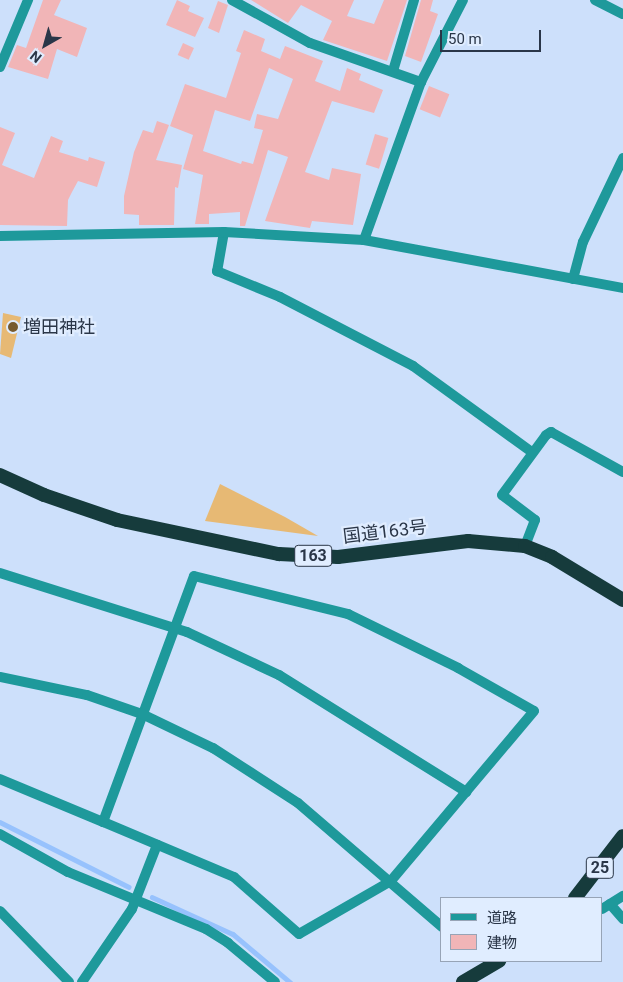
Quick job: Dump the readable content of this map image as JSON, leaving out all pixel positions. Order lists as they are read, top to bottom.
{
  "streets": {
    "highway": ["国道163号", "163", "25"]
  },
  "places": ["増田神社"],
  "legend": ["道路", "建物"],
  "scale_bar": "50 m",
  "north": "bottom left"
}
